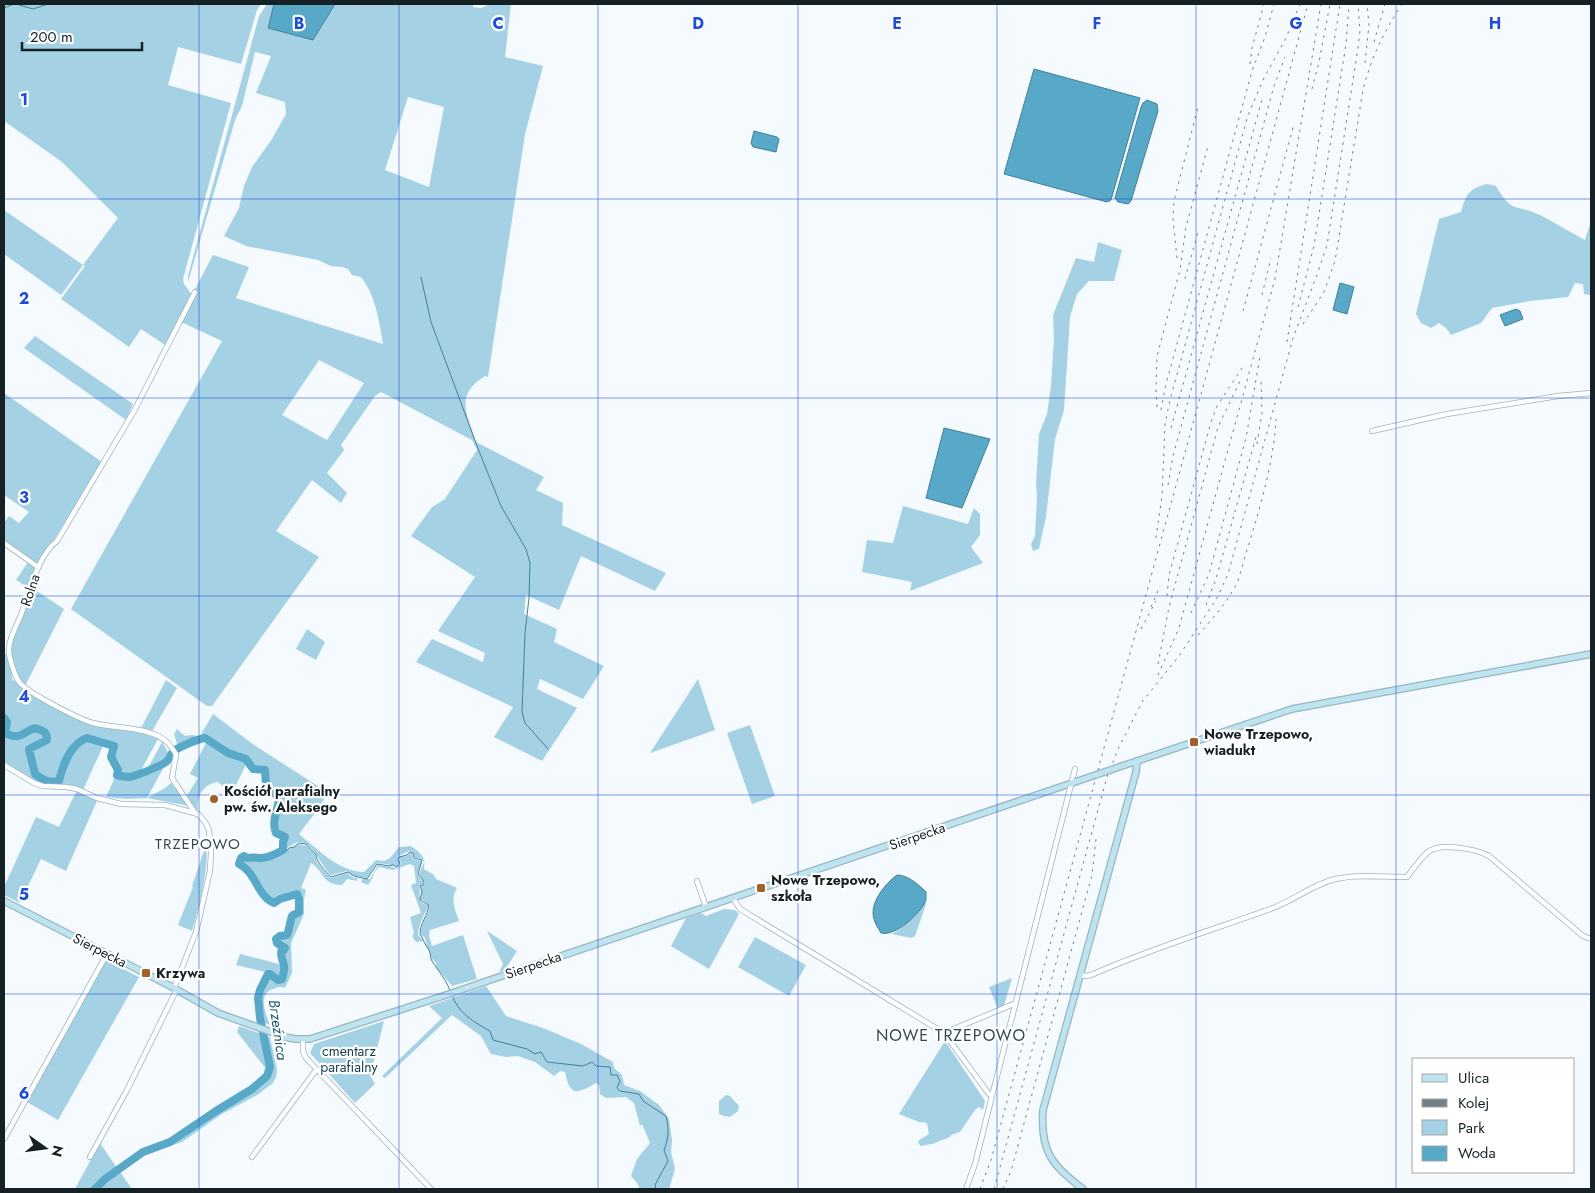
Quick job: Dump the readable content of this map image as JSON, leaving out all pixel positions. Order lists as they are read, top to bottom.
{
  "streets": {
    "street": ["Rolna", "Sierpecka"]
  },
  "districts": ["TRZEPOWO", "NOWE TRZEPOWO"],
  "water": ["Brzeźnica"],
  "parks": ["cmentarz parafialny"],
  "places": {
    "transit": ["Nowe Trzepowo, wiadukt", "Nowe Trzepowo, szkoła", "Krzywa"],
    "other": ["Kościół parafialny pw. św. Aleksego"]
  },
  "legend": [
    "Ulica",
    "Kolej",
    "Park",
    "Woda"
  ],
  "scale_bar": "200 m",
  "north": "right",
  "grid": {
    "columns": [
      "B",
      "C",
      "D",
      "E",
      "F",
      "G",
      "H"
    ],
    "rows": [
      "1",
      "2",
      "3",
      "4",
      "5",
      "6"
    ]
  }
}
